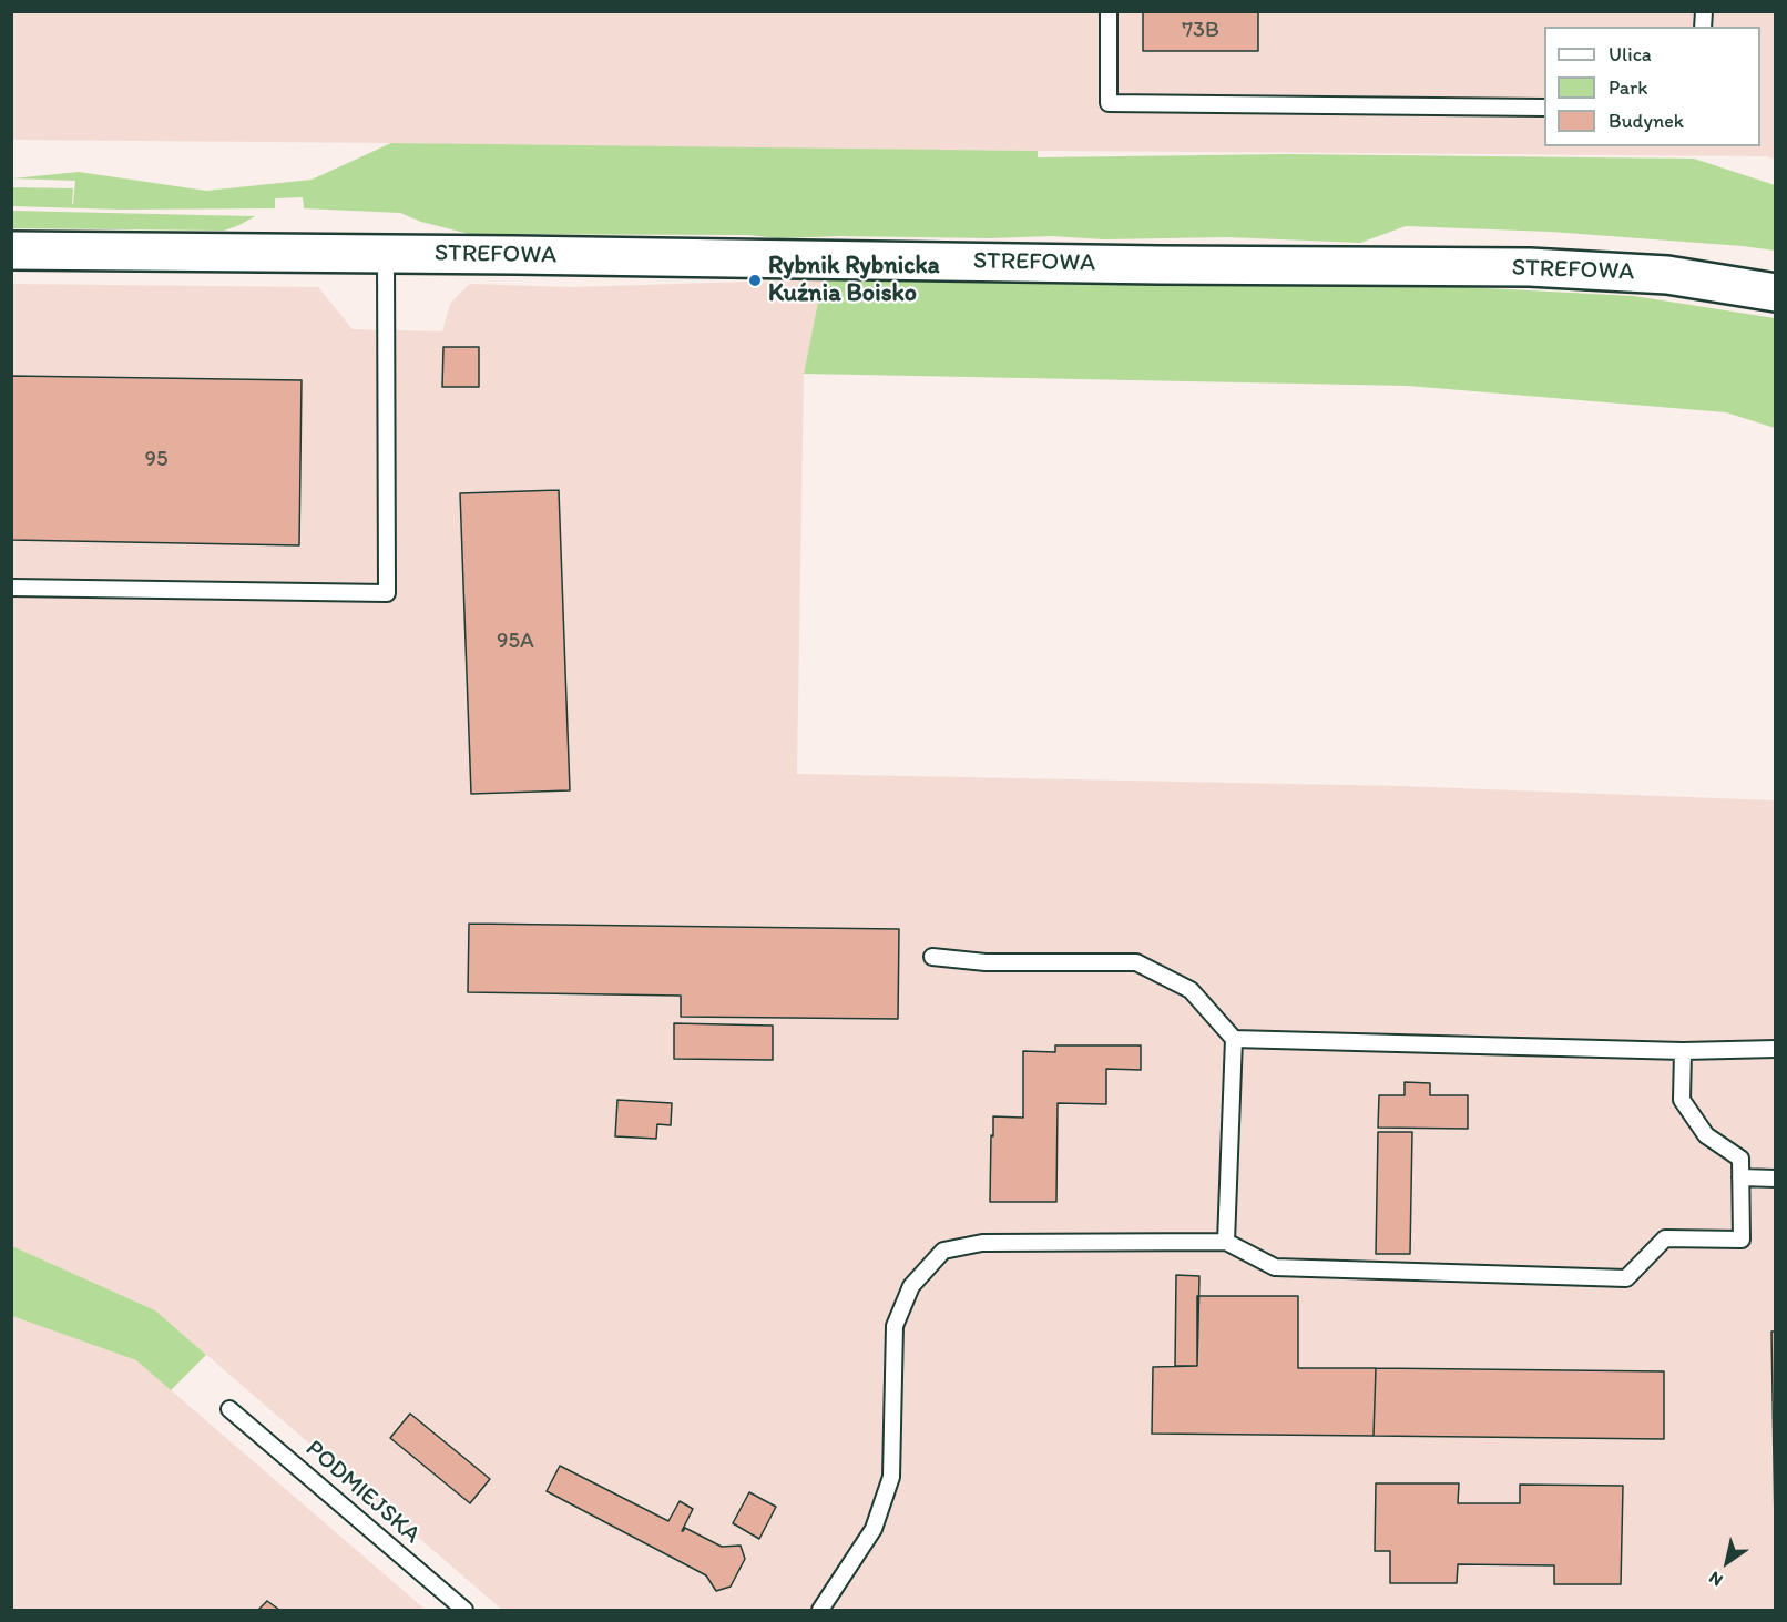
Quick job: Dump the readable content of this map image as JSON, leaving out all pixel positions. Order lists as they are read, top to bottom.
{
  "streets": {
    "street": ["STREFOWA"],
    "lane": ["PODMIEJSKA"]
  },
  "places": ["Rybnik Rybnicka Kuźnia Boisko"],
  "house_numbers": ["73B", "95", "95A"],
  "legend": ["Ulica", "Park", "Budynek"],
  "north": "bottom left"
}
